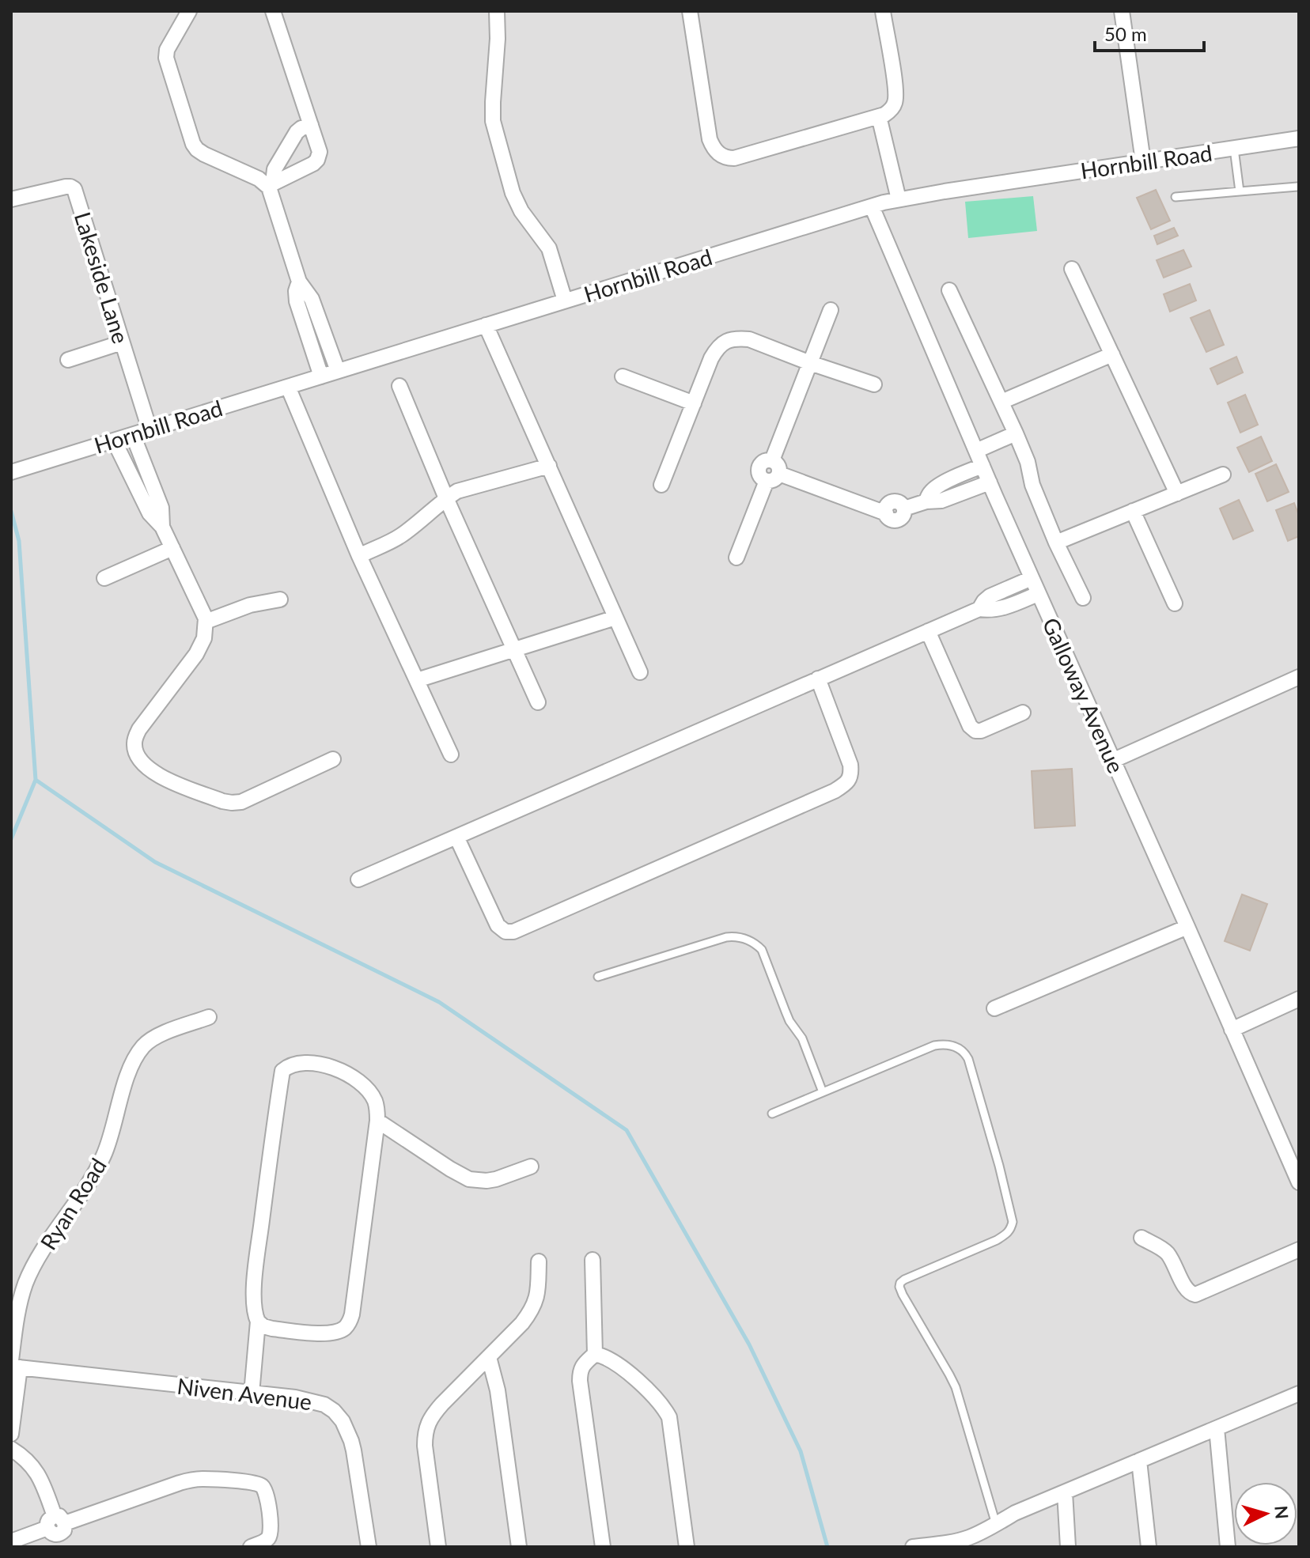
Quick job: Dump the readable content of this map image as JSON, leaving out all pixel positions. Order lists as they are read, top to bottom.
{
  "streets": {
    "street": [
      "Hornbill Road",
      "Lakeside Lane",
      "Galloway Avenue",
      "Ryan Road",
      "Niven Avenue"
    ]
  },
  "crossings": [
    ["Hornbill Road", "Lakeside Lane"],
    ["Hornbill Road", "Galloway Avenue"],
    ["Ryan Road", "Niven Avenue"]
  ],
  "scale_bar": "50 m",
  "north": "right"
}
